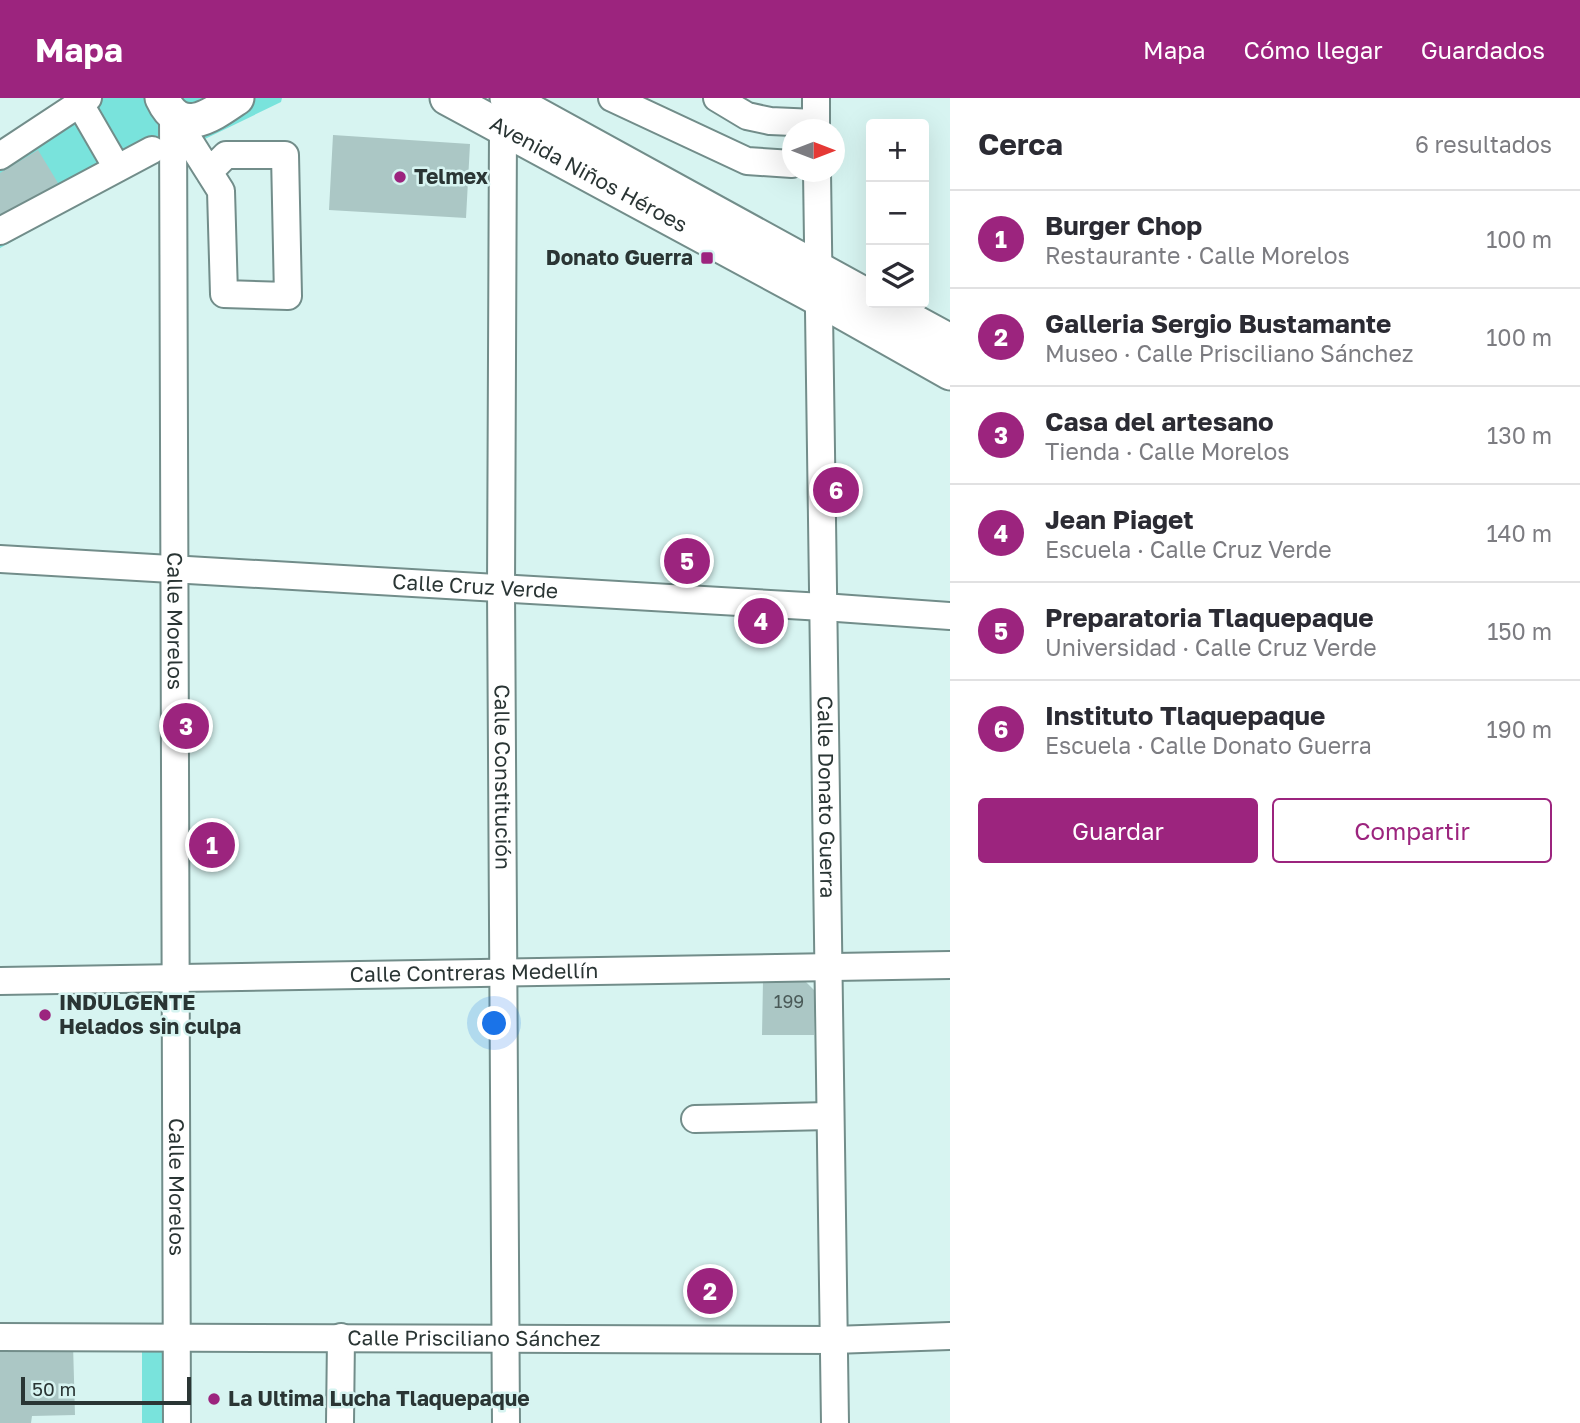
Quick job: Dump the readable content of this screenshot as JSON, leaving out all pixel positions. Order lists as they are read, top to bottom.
{
  "streets": {
    "main road": ["Avenida Niños Héroes"],
    "street": [
      "Calle Cruz Verde",
      "Calle Morelos",
      "Calle Constitución",
      "Calle Donato Guerra",
      "Calle Contreras Medellín",
      "Calle Prisciliano Sánchez"
    ]
  },
  "crossings": [
    ["Avenida Niños Héroes", "Calle Constitución"],
    ["Avenida Niños Héroes", "Calle Donato Guerra"],
    ["Calle Cruz Verde", "Calle Morelos"],
    ["Calle Cruz Verde", "Calle Constitución"],
    ["Calle Cruz Verde", "Calle Donato Guerra"],
    ["Calle Morelos", "Calle Contreras Medellín"],
    ["Calle Morelos", "Calle Prisciliano Sánchez"],
    ["Calle Constitución", "Calle Contreras Medellín"],
    ["Calle Constitución", "Calle Prisciliano Sánchez"],
    ["Calle Donato Guerra", "Calle Contreras Medellín"],
    ["Calle Donato Guerra", "Calle Prisciliano Sánchez"]
  ],
  "places": {
    "other": ["Telmex", "INDULGENTE Helados sin culpa", "La Ultima Lucha Tlaquepaque"],
    "transit": ["Donato Guerra"]
  },
  "house_numbers": ["199"],
  "scale_bar": "50 m",
  "north": "right",
  "page": {
    "header": "Mapa",
    "nav": ["Mapa", "Cómo llegar", "Guardados"],
    "heading": ["Cerca", "6 resultados"],
    "map_buttons": ["+", "−"],
    "list": [
      {
        "mark": "1",
        "name": "Burger Chop",
        "note": "Restaurante · Calle Morelos",
        "value": "100 m"
      },
      {
        "mark": "2",
        "name": "Galleria Sergio Bustamante",
        "note": "Museo · Calle Prisciliano Sánchez",
        "value": "100 m"
      },
      {
        "mark": "3",
        "name": "Casa del artesano",
        "note": "Tienda · Calle Morelos",
        "value": "130 m"
      },
      {
        "mark": "4",
        "name": "Jean Piaget",
        "note": "Escuela · Calle Cruz Verde",
        "value": "140 m"
      },
      {
        "mark": "5",
        "name": "Preparatoria Tlaquepaque",
        "note": "Universidad · Calle Cruz Verde",
        "value": "150 m"
      },
      {
        "mark": "6",
        "name": "Instituto Tlaquepaque",
        "note": "Escuela · Calle Donato Guerra",
        "value": "190 m"
      }
    ],
    "pins": [
      "6",
      "5",
      "4",
      "3",
      "1",
      "2"
    ],
    "buttons": ["Guardar", "Compartir"],
    "scale": "50 m"
  }
}
